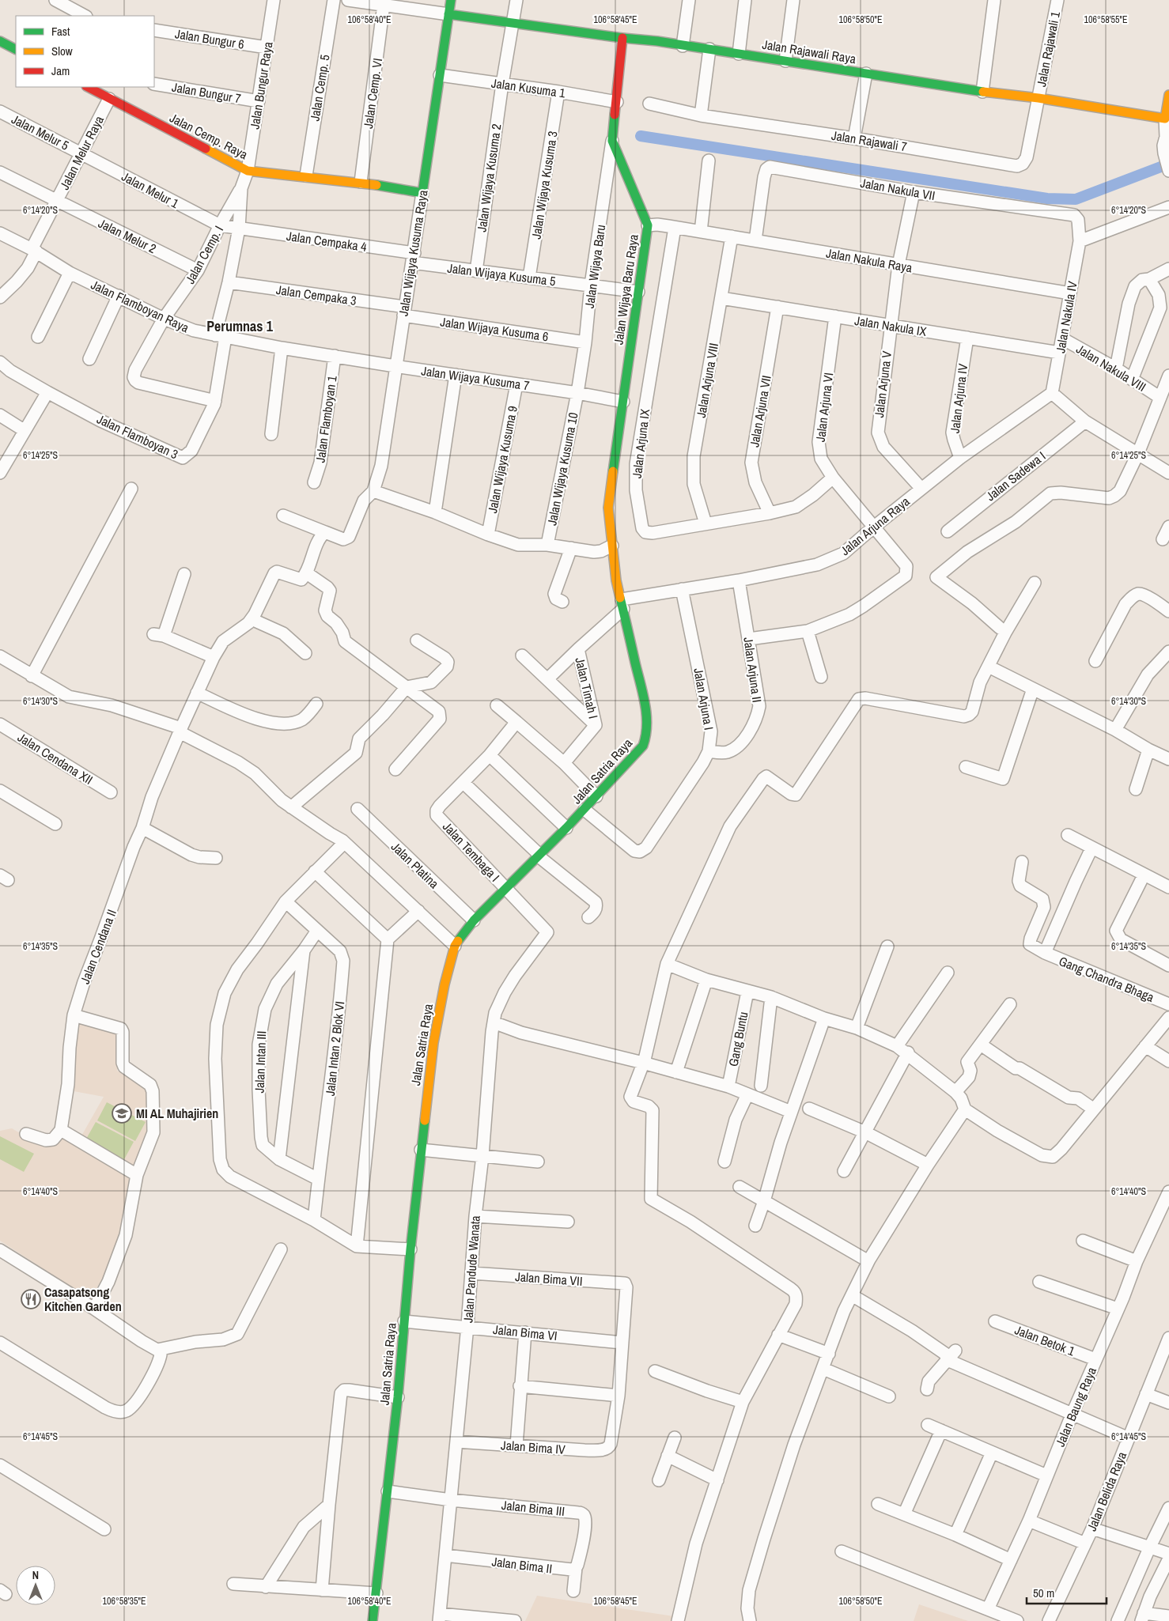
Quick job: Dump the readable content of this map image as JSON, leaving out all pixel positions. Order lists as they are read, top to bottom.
{
  "streets": {
    "street": [
      "Jalan Bungur 6",
      "Jalan Rajawali 1",
      "Jalan Rajawali Raya",
      "Jalan Bungur Raya",
      "Jalan Cemp. 5",
      "Jalan Kusuma 1",
      "Jalan Bungur 7",
      "Jalan Cemp. VI",
      "Jalan Melur 5",
      "Jalan Cemp. Raya",
      "Jalan Rajawali 7",
      "Jalan Melur Raya",
      "Jalan Wijaya Kusuma 2",
      "Jalan Wijaya Kusuma 3",
      "Jalan Nakula VII",
      "Jalan Melur 1",
      "Jalan Melur 2",
      "Jalan Cempaka 4",
      "Jalan Wijaya Kusuma Raya",
      "Jalan Cemp. I",
      "Jalan Nakula Raya",
      "Jalan Wijaya Baru",
      "Jalan Wijaya Kusuma 5",
      "Jalan Wijaya Baru Raya",
      "Jalan Cempaka 3",
      "Jalan Flamboyan Raya",
      "Jalan Nakula IV",
      "Jalan Nakula IX",
      "Jalan Wijaya Kusuma 6",
      "Jalan Nakula VIII",
      "Jalan Wijaya Kusuma 7",
      "Jalan Arjuna VIII",
      "Jalan Arjuna V",
      "Jalan Arjuna IV",
      "Jalan Arjuna VI",
      "Jalan Arjuna VII",
      "Jalan Flamboyan 1",
      "Jalan Flamboyan 3",
      "Jalan Arjuna IX",
      "Jalan Wijaya Kusuma 9",
      "Jalan Wijaya Kusuma 10",
      "Jalan Sadewa I",
      "Jalan Arjuna Raya",
      "Jalan Arjuna II",
      "Jalan Timah I",
      "Jalan Arjuna I",
      "Jalan Cendana XII",
      "Jalan Satria Raya",
      "Jalan Tembaga I",
      "Jalan Platina",
      "Jalan Cendana II",
      "Gang Chandra Bhaga",
      "Gang Buntu",
      "Jalan Intan 2 Blok VI",
      "Jalan Intan III",
      "Jalan Pandude Wanata",
      "Jalan Bima VII",
      "Jalan Bima VI",
      "Jalan Betok 1",
      "Jalan Baung Raya",
      "Jalan Bima IV",
      "Jalan Belida Raya",
      "Jalan Bima III",
      "Jalan Bima II"
    ]
  },
  "crossings": [
    ["Jalan Bungur 6", "Jalan Bungur Raya"],
    ["Jalan Rajawali 1", "Jalan Rajawali Raya"],
    ["Jalan Rajawali 1", "Jalan Rajawali 7"],
    ["Jalan Rajawali Raya", "Jalan Rajawali 7"],
    ["Jalan Rajawali Raya", "Jalan Wijaya Kusuma 2"],
    ["Jalan Rajawali Raya", "Jalan Wijaya Kusuma Raya"],
    ["Jalan Rajawali Raya", "Jalan Wijaya Baru Raya"],
    ["Jalan Bungur Raya", "Jalan Bungur 7"],
    ["Jalan Bungur Raya", "Jalan Cemp. Raya"],
    ["Jalan Bungur Raya", "Jalan Cemp. I"],
    ["Jalan Cemp. 5", "Jalan Cemp. Raya"],
    ["Jalan Kusuma 1", "Jalan Wijaya Kusuma 2"],
    ["Jalan Kusuma 1", "Jalan Wijaya Kusuma 3"],
    ["Jalan Kusuma 1", "Jalan Wijaya Kusuma Raya"],
    ["Jalan Kusuma 1", "Jalan Wijaya Baru Raya"],
    ["Jalan Cemp. VI", "Jalan Cemp. Raya"],
    ["Jalan Melur 5", "Jalan Melur Raya"],
    ["Jalan Melur 5", "Jalan Melur 1"],
    ["Jalan Cemp. Raya", "Jalan Melur Raya"],
    ["Jalan Cemp. Raya", "Jalan Wijaya Kusuma Raya"],
    ["Jalan Cemp. Raya", "Jalan Cemp. I"],
    ["Jalan Melur Raya", "Jalan Melur 1"],
    ["Jalan Melur Raya", "Jalan Melur 2"],
    ["Jalan Melur Raya", "Jalan Flamboyan Raya"],
    ["Jalan Wijaya Kusuma 2", "Jalan Wijaya Kusuma 5"],
    ["Jalan Wijaya Kusuma 3", "Jalan Wijaya Kusuma 5"],
    ["Jalan Nakula VII", "Jalan Nakula Raya"],
    ["Jalan Nakula VII", "Jalan Nakula IV"],
    ["Jalan Nakula VII", "Jalan Arjuna V"],
    ["Jalan Melur 1", "Jalan Cempaka 4"],
    ["Jalan Melur 1", "Jalan Cemp. I"],
    ["Jalan Melur 2", "Jalan Cemp. I"],
    ["Jalan Cempaka 4", "Jalan Wijaya Kusuma Raya"],
    ["Jalan Cempaka 4", "Jalan Cemp. I"],
    ["Jalan Cempaka 4", "Jalan Wijaya Kusuma 5"],
    ["Jalan Wijaya Kusuma Raya", "Jalan Wijaya Kusuma 5"],
    ["Jalan Wijaya Kusuma Raya", "Jalan Cempaka 3"],
    ["Jalan Wijaya Kusuma Raya", "Jalan Flamboyan Raya"],
    ["Jalan Wijaya Kusuma Raya", "Jalan Wijaya Kusuma 6"],
    ["Jalan Wijaya Kusuma Raya", "Jalan Wijaya Kusuma 7"],
    ["Jalan Cemp. I", "Jalan Cempaka 3"],
    ["Jalan Cemp. I", "Jalan Flamboyan Raya"],
    ["Jalan Cemp. I", "Jalan Flamboyan 3"],
    ["Jalan Nakula Raya", "Jalan Wijaya Baru Raya"],
    ["Jalan Nakula Raya", "Jalan Nakula IV"],
    ["Jalan Nakula Raya", "Jalan Arjuna VIII"],
    ["Jalan Nakula Raya", "Jalan Arjuna V"],
    ["Jalan Nakula Raya", "Jalan Arjuna IX"],
    ["Jalan Wijaya Baru", "Jalan Wijaya Kusuma 5"],
    ["Jalan Wijaya Baru", "Jalan Wijaya Baru Raya"],
    ["Jalan Wijaya Baru", "Jalan Wijaya Kusuma 6"],
    ["Jalan Wijaya Baru", "Jalan Wijaya Kusuma 7"],
    ["Jalan Wijaya Baru", "Jalan Wijaya Kusuma 10"],
    ["Jalan Wijaya Kusuma 5", "Jalan Wijaya Baru Raya"],
    ["Jalan Wijaya Baru Raya", "Jalan Wijaya Kusuma 7"],
    ["Jalan Wijaya Baru Raya", "Jalan Arjuna IX"],
    ["Jalan Wijaya Baru Raya", "Jalan Satria Raya"],
    ["Jalan Cempaka 3", "Jalan Wijaya Kusuma 6"],
    ["Jalan Flamboyan Raya", "Jalan Wijaya Kusuma 7"],
    ["Jalan Flamboyan Raya", "Jalan Flamboyan 1"],
    ["Jalan Flamboyan Raya", "Jalan Flamboyan 3"],
    ["Jalan Nakula IV", "Jalan Nakula IX"],
    ["Jalan Nakula IV", "Jalan Nakula VIII"],
    ["Jalan Nakula IV", "Jalan Arjuna Raya"],
    ["Jalan Nakula IX", "Jalan Arjuna VIII"],
    ["Jalan Nakula IX", "Jalan Arjuna V"],
    ["Jalan Nakula IX", "Jalan Arjuna IV"],
    ["Jalan Nakula IX", "Jalan Arjuna VI"],
    ["Jalan Nakula IX", "Jalan Arjuna VII"],
    ["Jalan Wijaya Kusuma 7", "Jalan Wijaya Kusuma 9"],
    ["Jalan Wijaya Kusuma 7", "Jalan Wijaya Kusuma 10"],
    ["Jalan Arjuna VIII", "Jalan Arjuna IX"],
    ["Jalan Arjuna V", "Jalan Arjuna Raya"],
    ["Jalan Arjuna IV", "Jalan Arjuna Raya"],
    ["Jalan Arjuna VI", "Jalan Arjuna IX"],
    ["Jalan Arjuna VI", "Jalan Arjuna Raya"],
    ["Jalan Arjuna VII", "Jalan Arjuna IX"],
    ["Jalan Arjuna Raya", "Jalan Arjuna II"],
    ["Jalan Arjuna Raya", "Jalan Arjuna I"],
    ["Jalan Arjuna Raya", "Jalan Satria Raya"],
    ["Jalan Arjuna II", "Jalan Arjuna I"],
    ["Jalan Arjuna I", "Jalan Satria Raya"],
    ["Jalan Satria Raya", "Jalan Tembaga I"],
    ["Jalan Satria Raya", "Jalan Platina"],
    ["Jalan Satria Raya", "Jalan Bima VI"],
    ["Jalan Satria Raya", "Jalan Bima III"],
    ["Jalan Tembaga I", "Jalan Pandude Wanata"],
    ["Jalan Intan 2 Blok VI", "Jalan Intan III"],
    ["Jalan Pandude Wanata", "Jalan Bima VII"],
    ["Jalan Pandude Wanata", "Jalan Bima VI"],
    ["Jalan Pandude Wanata", "Jalan Bima IV"],
    ["Jalan Pandude Wanata", "Jalan Bima III"],
    ["Jalan Pandude Wanata", "Jalan Bima II"],
    ["Jalan Bima VII", "Jalan Bima VI"],
    ["Jalan Betok 1", "Jalan Baung Raya"],
    ["Jalan Bima III", "Jalan Bima II"]
  ],
  "districts": ["Perumnas 1"],
  "places": {
    "school or university": ["MI AL Muhajirien"],
    "restaurant": ["Casapatsong Kitchen Garden"]
  },
  "legend": ["Fast", "Slow", "Jam"],
  "scale_bar": "50 m",
  "north": "top",
  "coordinates": [
    "106°58'40\"E",
    "106°58'45\"E",
    "106°58'50\"E",
    "106°58'55\"E",
    "6°14'20\"S",
    "6°14'25\"S",
    "6°14'30\"S",
    "6°14'35\"S",
    "6°14'40\"S",
    "6°14'45\"S",
    "106°58'35\"E"
  ]
}
